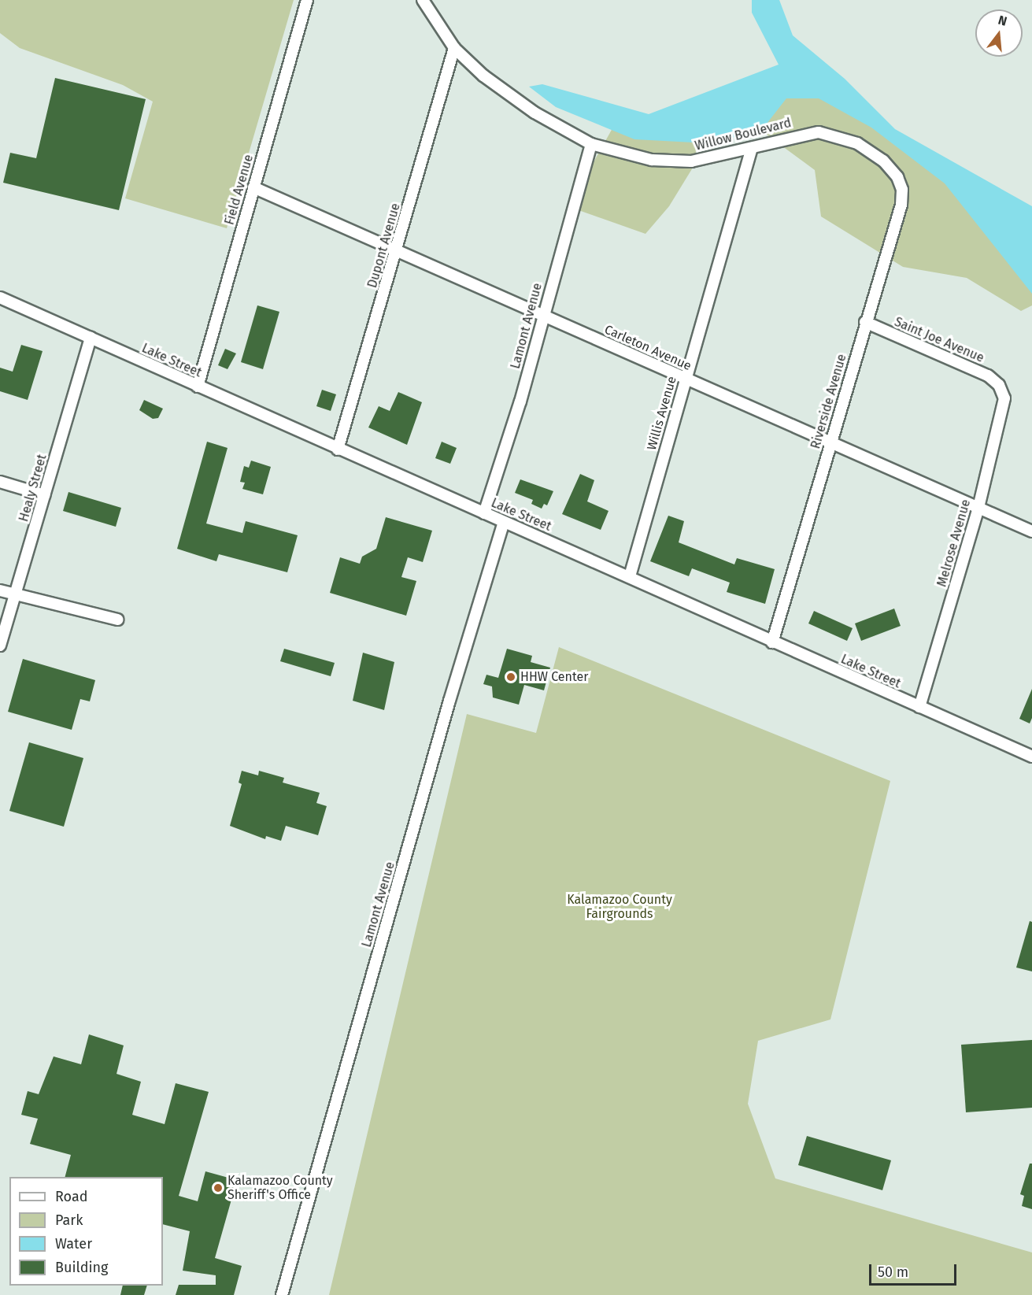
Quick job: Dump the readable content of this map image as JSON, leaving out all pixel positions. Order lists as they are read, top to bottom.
{
  "streets": {
    "street": [
      "Willow Boulevard",
      "Field Avenue",
      "Dupont Avenue",
      "Lamont Avenue",
      "Saint Joe Avenue",
      "Carleton Avenue",
      "Lake Street",
      "Riverside Avenue",
      "Willis Avenue",
      "Healy Street",
      "Melrose Avenue"
    ]
  },
  "crossings": [
    ["Willow Boulevard", "Dupont Avenue"],
    ["Willow Boulevard", "Lamont Avenue"],
    ["Willow Boulevard", "Riverside Avenue"],
    ["Willow Boulevard", "Willis Avenue"],
    ["Field Avenue", "Carleton Avenue"],
    ["Field Avenue", "Lake Street"],
    ["Dupont Avenue", "Carleton Avenue"],
    ["Dupont Avenue", "Lake Street"],
    ["Lamont Avenue", "Carleton Avenue"],
    ["Lamont Avenue", "Lake Street"],
    ["Saint Joe Avenue", "Riverside Avenue"],
    ["Saint Joe Avenue", "Melrose Avenue"],
    ["Carleton Avenue", "Riverside Avenue"],
    ["Carleton Avenue", "Willis Avenue"],
    ["Carleton Avenue", "Melrose Avenue"],
    ["Lake Street", "Riverside Avenue"],
    ["Lake Street", "Willis Avenue"],
    ["Lake Street", "Healy Street"],
    ["Lake Street", "Melrose Avenue"]
  ],
  "parks": ["Kalamazoo County Fairgrounds"],
  "places": ["HHW Center", "Kalamazoo County Sheriff's Office"],
  "legend": [
    "Road",
    "Park",
    "Water",
    "Building"
  ],
  "scale_bar": "50 m",
  "north": "top"
}
